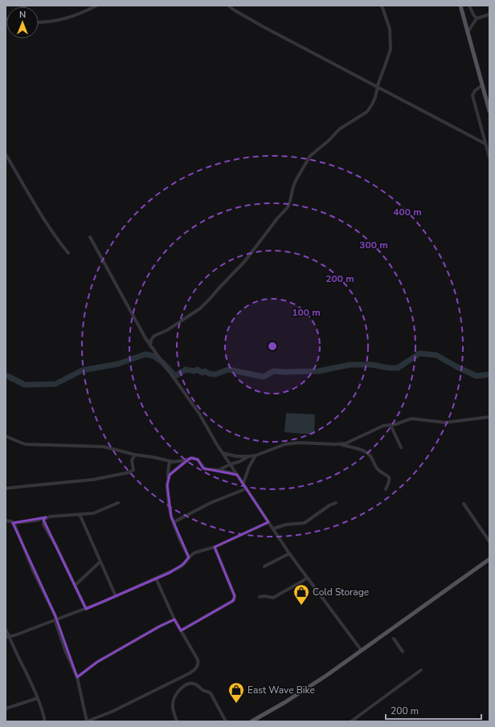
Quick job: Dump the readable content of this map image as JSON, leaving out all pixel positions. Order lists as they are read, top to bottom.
{
  "places": {
    "shop": ["Cold Storage", "East Wave Bike"]
  },
  "scale_bar": "200 m",
  "north": "top",
  "rings": [
    "400 m",
    "300 m",
    "200 m",
    "100 m"
  ]
}
